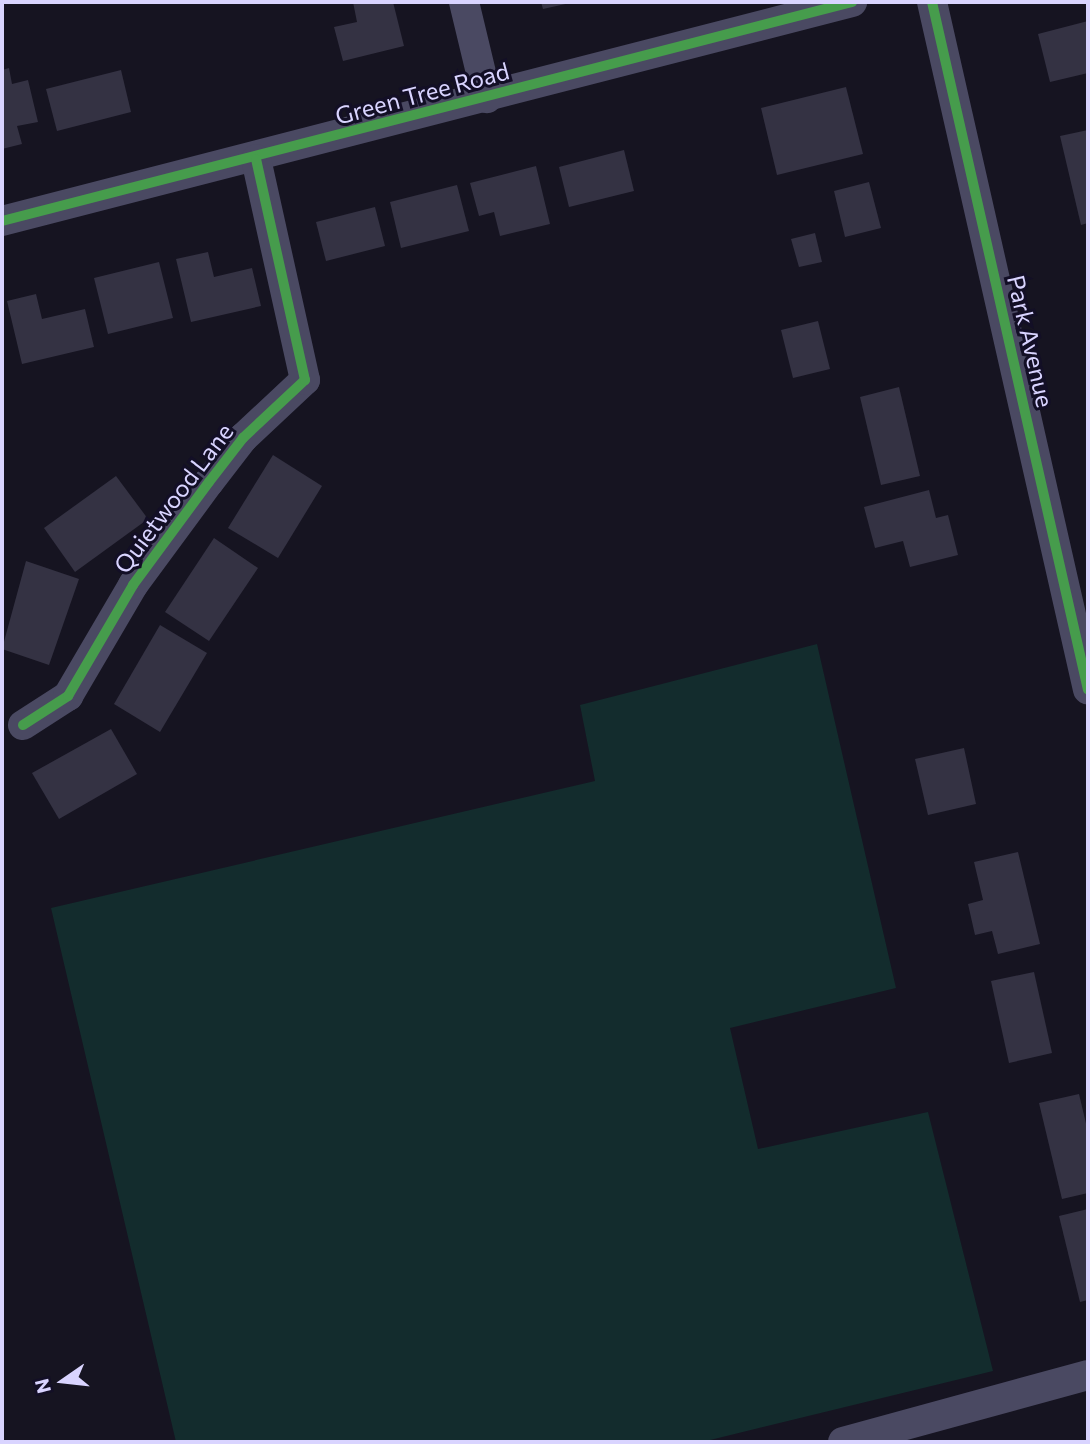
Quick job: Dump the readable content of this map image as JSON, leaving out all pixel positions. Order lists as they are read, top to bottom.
{
  "streets": {
    "street": ["Green Tree Road", "Park Avenue", "Quietwood Lane"]
  },
  "crossings": [
    ["Green Tree Road", "Quietwood Lane"]
  ],
  "north": "left"
}
